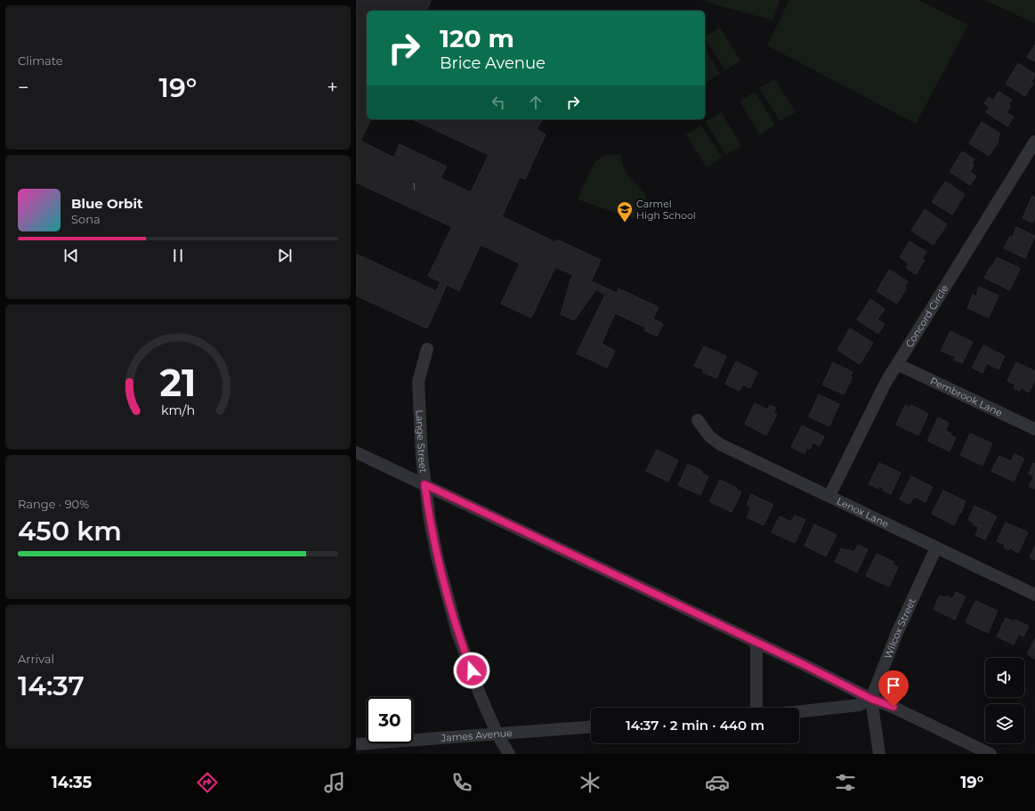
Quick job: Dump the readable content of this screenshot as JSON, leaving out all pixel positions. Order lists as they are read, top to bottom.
{
  "streets": {
    "street": [
      "Concord Circle",
      "Pembrook Lane",
      "Lange Street",
      "Lenox Lane",
      "Wilcox Street",
      "James Avenue"
    ]
  },
  "crossings": [
    ["Concord Circle", "Pembrook Lane"],
    ["Concord Circle", "Lenox Lane"],
    ["Lange Street", "James Avenue"],
    ["Lenox Lane", "Wilcox Street"]
  ],
  "places": {
    "school or university": ["Carmel High School"]
  },
  "house_numbers": ["1"],
  "page": {
    "tile": [
      "Climate",
      ["Range · 90%", "450 km"],
      ["Arrival", "14:37"]
    ],
    "turn": ["120 m", "Brice Avenue"],
    "heat": ["−", "19°", "+"],
    "song": ["Blue Orbit", "Sona"],
    "limit": "30",
    "trip": "14:37 · 2 min · 440 m",
    "tabs": ["14:35", "19°"],
    "gauge": ["21", "km/h"]
  }
}
